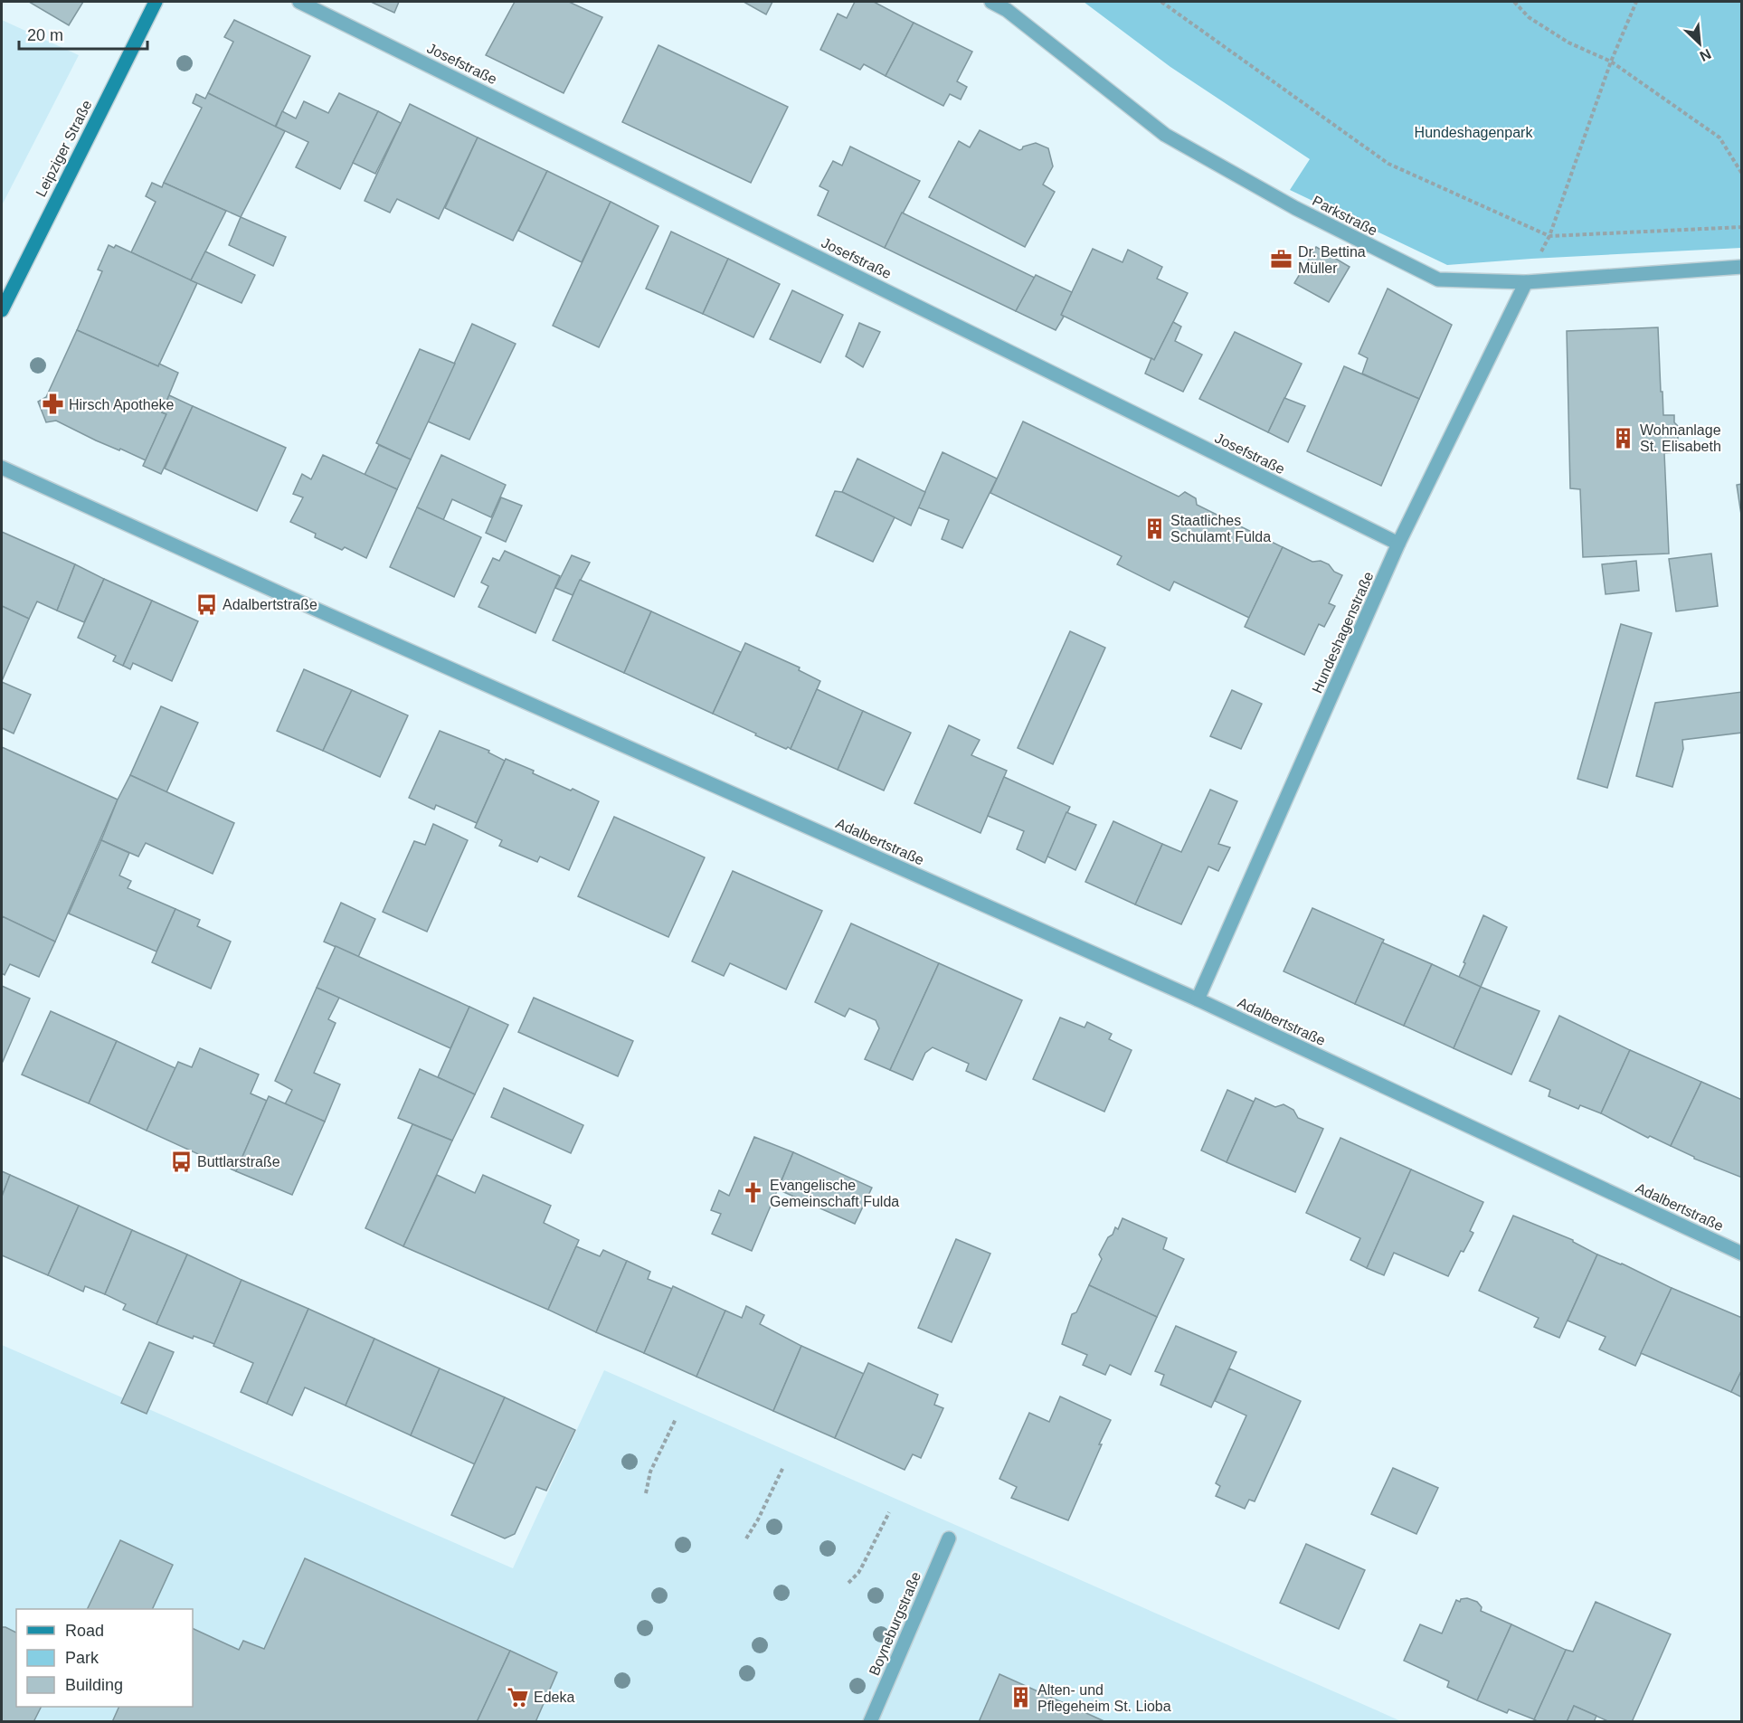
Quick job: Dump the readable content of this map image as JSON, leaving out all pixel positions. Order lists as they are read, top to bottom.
{
  "streets": {
    "main road": ["Leipziger Straße"],
    "street": [
      "Josefstraße",
      "Parkstraße",
      "Hundeshagenstraße",
      "Adalbertstraße",
      "Boyneburgstraße"
    ]
  },
  "crossings": [
    ["Josefstraße", "Hundeshagenstraße"],
    ["Parkstraße", "Hundeshagenstraße"],
    ["Hundeshagenstraße", "Adalbertstraße"]
  ],
  "parks": ["Hundeshagenpark"],
  "places": {
    "office": ["Dr. Bettina Müller"],
    "pharmacy": ["Hirsch Apotheke"],
    "building": ["Wohnanlage St. Elisabeth", "Staatliches Schulamt Fulda", "Alten- und Pflegeheim St. Lioba"],
    "bus stop": ["Adalbertstraße", "Buttlarstraße"],
    "church": ["Evangelische Gemeinschaft Fulda"],
    "supermarket": ["Edeka"]
  },
  "legend": ["Road", "Park", "Building"],
  "scale_bar": "20 m",
  "north": "bottom right"
}
